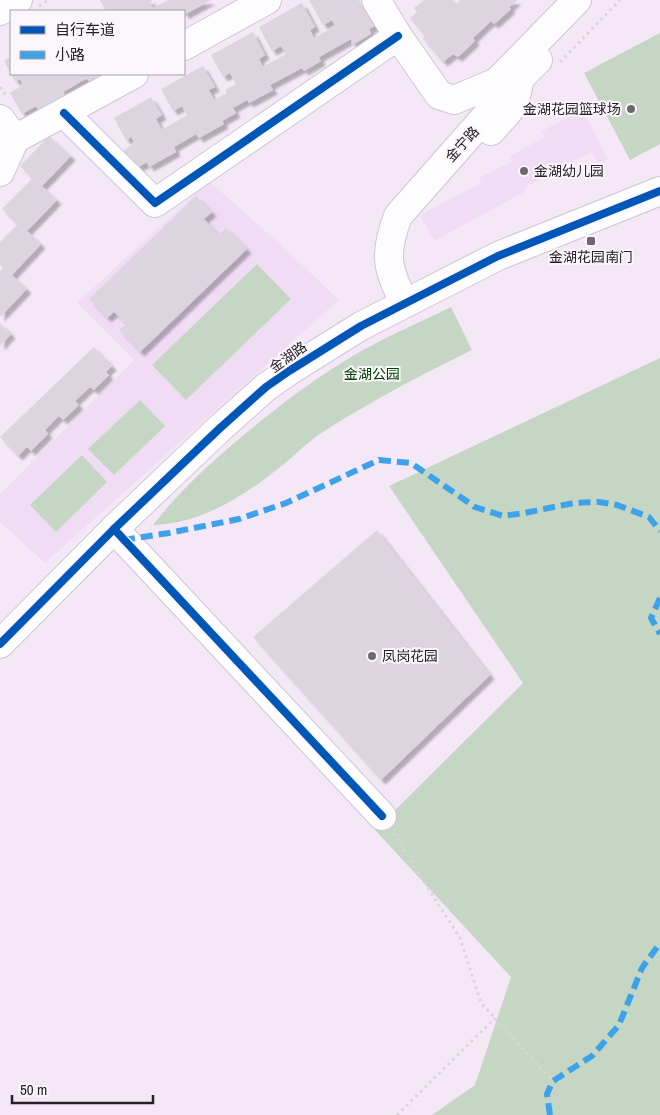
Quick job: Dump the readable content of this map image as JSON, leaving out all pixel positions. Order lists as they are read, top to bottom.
{
  "streets": {
    "street": ["金宁路", "金湖路"]
  },
  "crossings": [
    ["金宁路", "金湖路"]
  ],
  "parks": ["金湖公园"],
  "places": {
    "other": ["金湖花园篮球场", "金湖幼儿园", "凤岗花园"],
    "transit": ["金湖花园南门"]
  },
  "legend": ["自行车道", "小路"],
  "scale_bar": "50 m"
}
